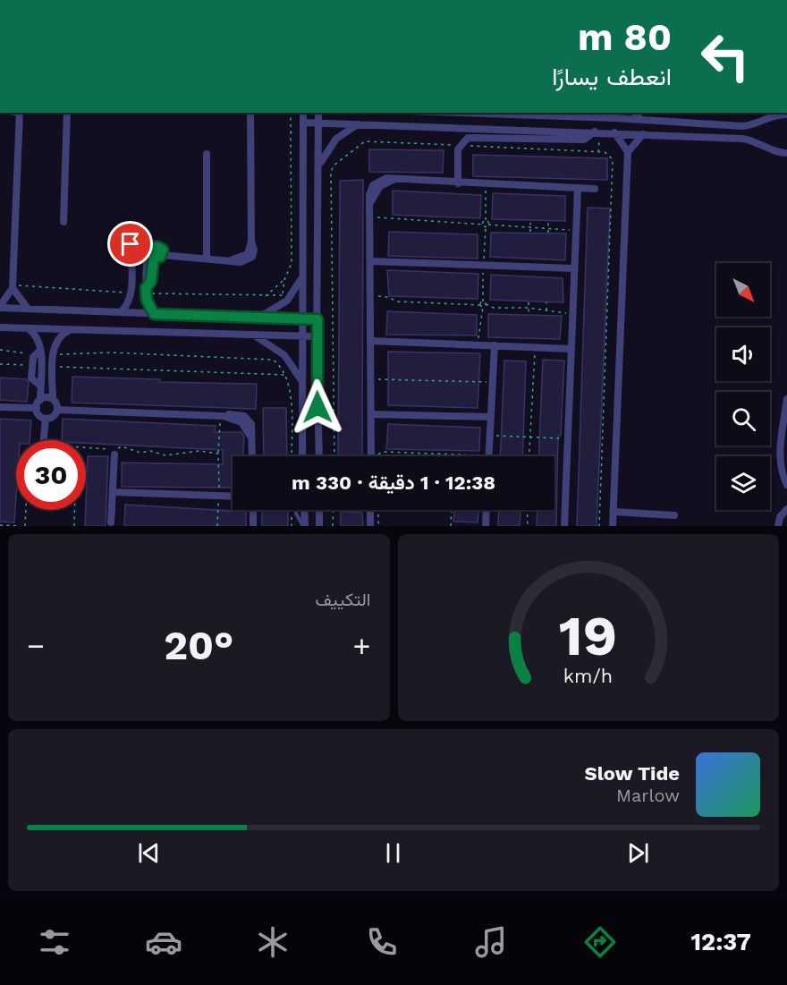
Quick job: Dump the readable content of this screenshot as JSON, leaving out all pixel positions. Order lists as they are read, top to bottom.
{
  "north": "bottom right",
  "page": {
    "turn": ["80 m", "انعطف يسارًا"],
    "limit": "30",
    "trip": "12:38 · 1 دقيقة · 330 m",
    "tile": "التكييف",
    "heat": ["−", "20°", "+"],
    "song": ["Slow Tide", "Marlow"],
    "tabs": "12:37",
    "gauge": ["19", "km/h"]
  }
}
